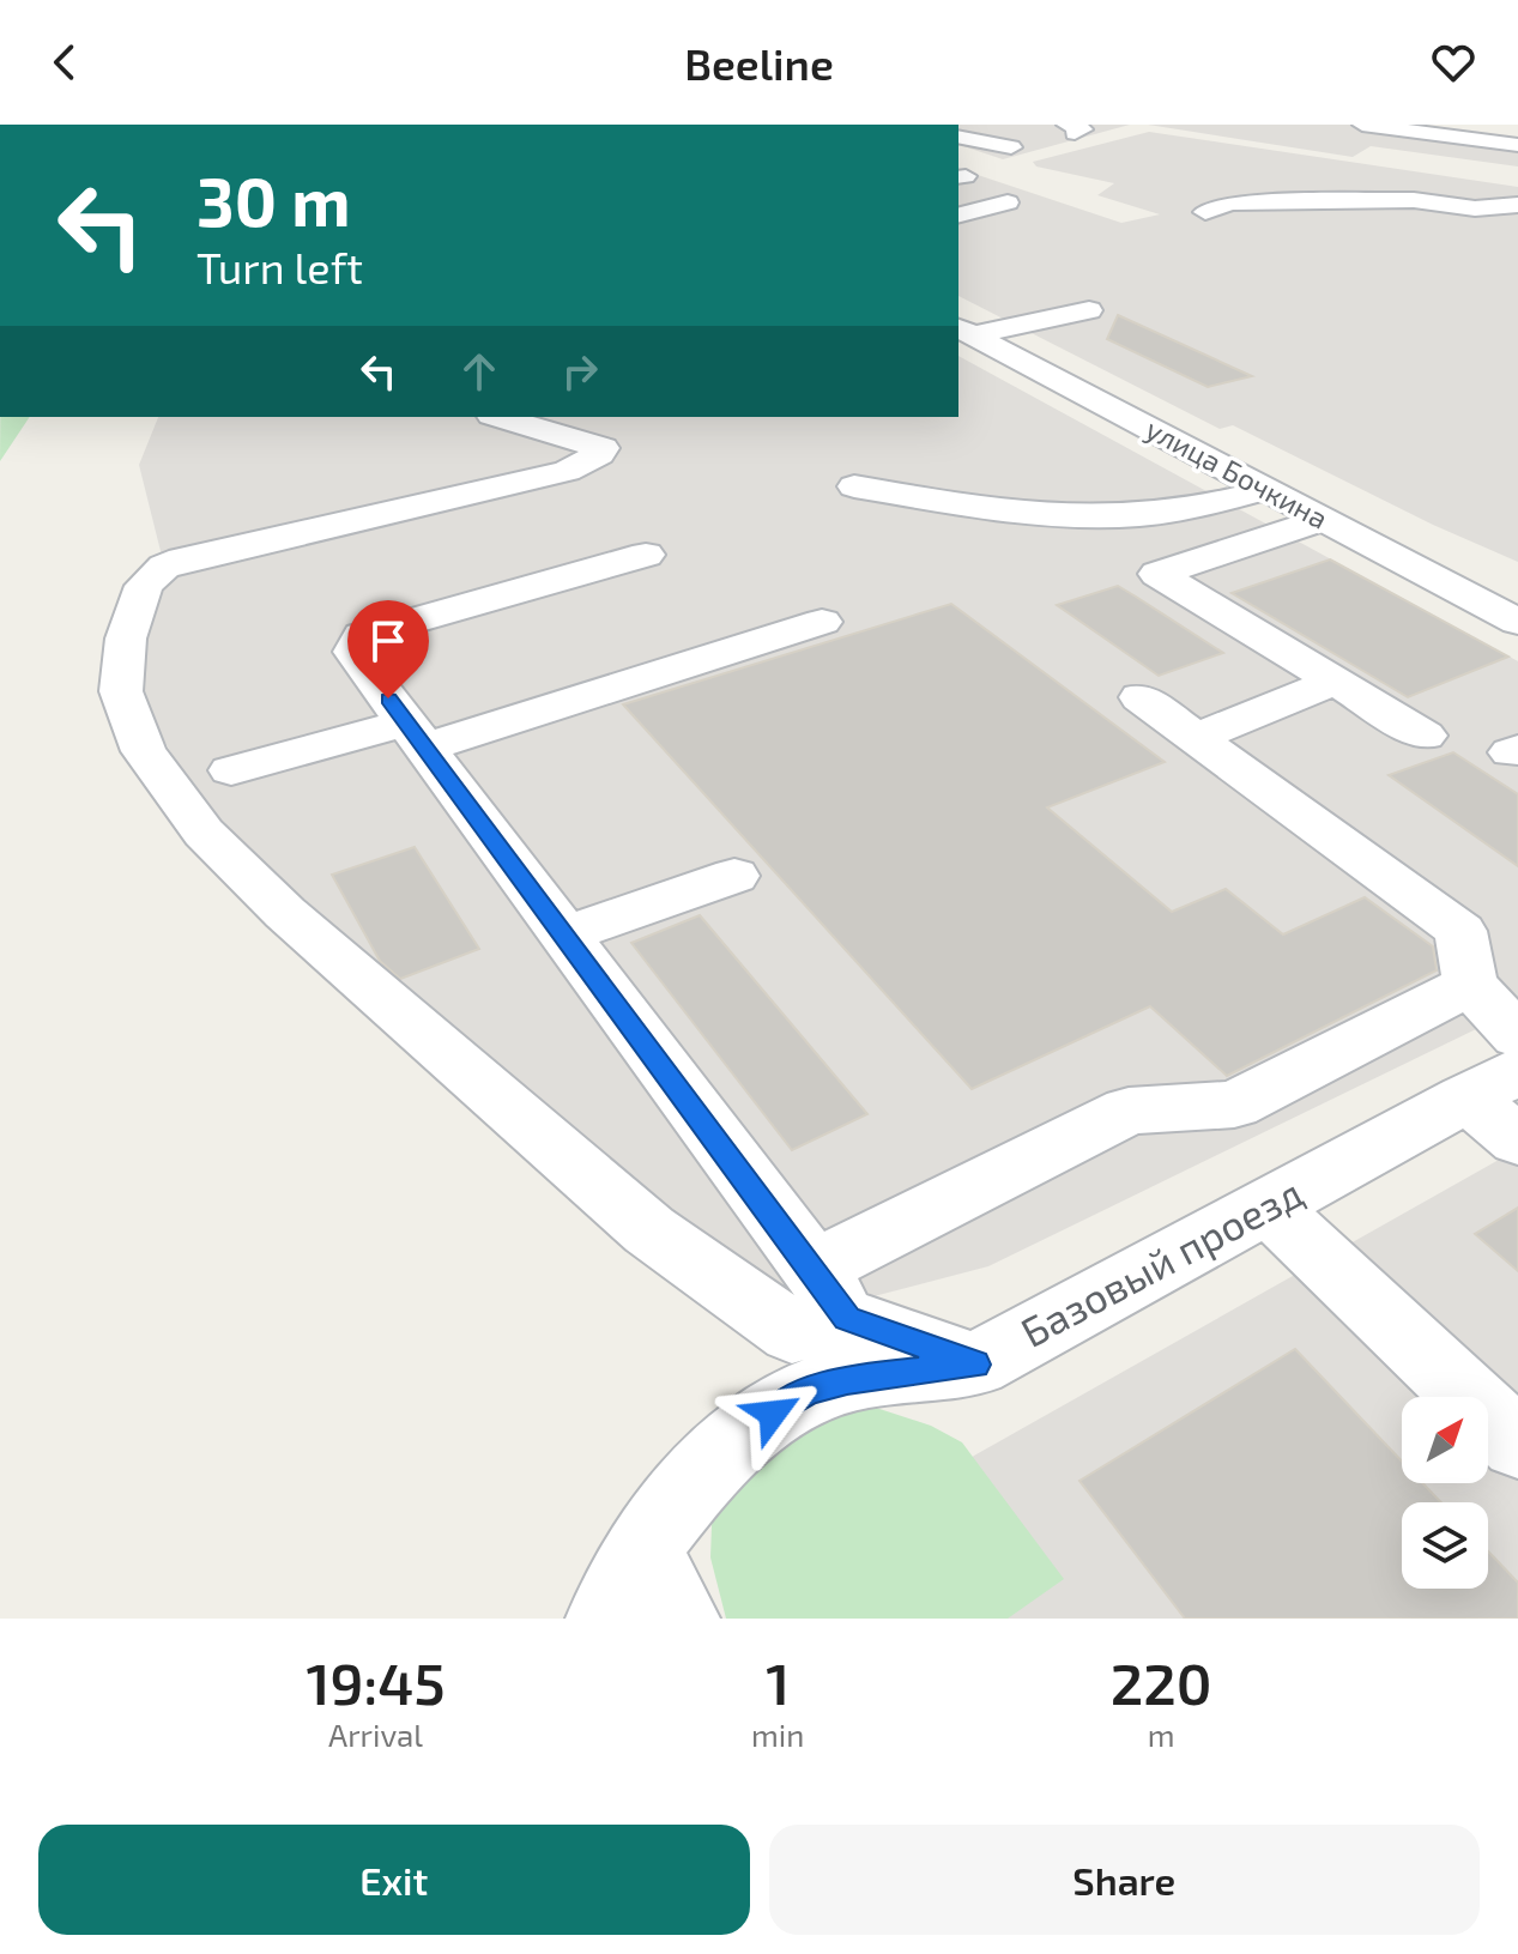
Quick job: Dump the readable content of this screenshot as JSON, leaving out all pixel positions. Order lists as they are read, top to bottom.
{
  "streets": {
    "street": ["улица Бочкина", "Базовый проезд"]
  },
  "north": "top right",
  "page": {
    "header": "Beeline",
    "turn": ["30 m", "Turn left"],
    "eta": [
      "19:45",
      "Arrival",
      "1",
      "min",
      "220",
      "m"
    ],
    "buttons": ["Exit", "Share"]
  }
}
